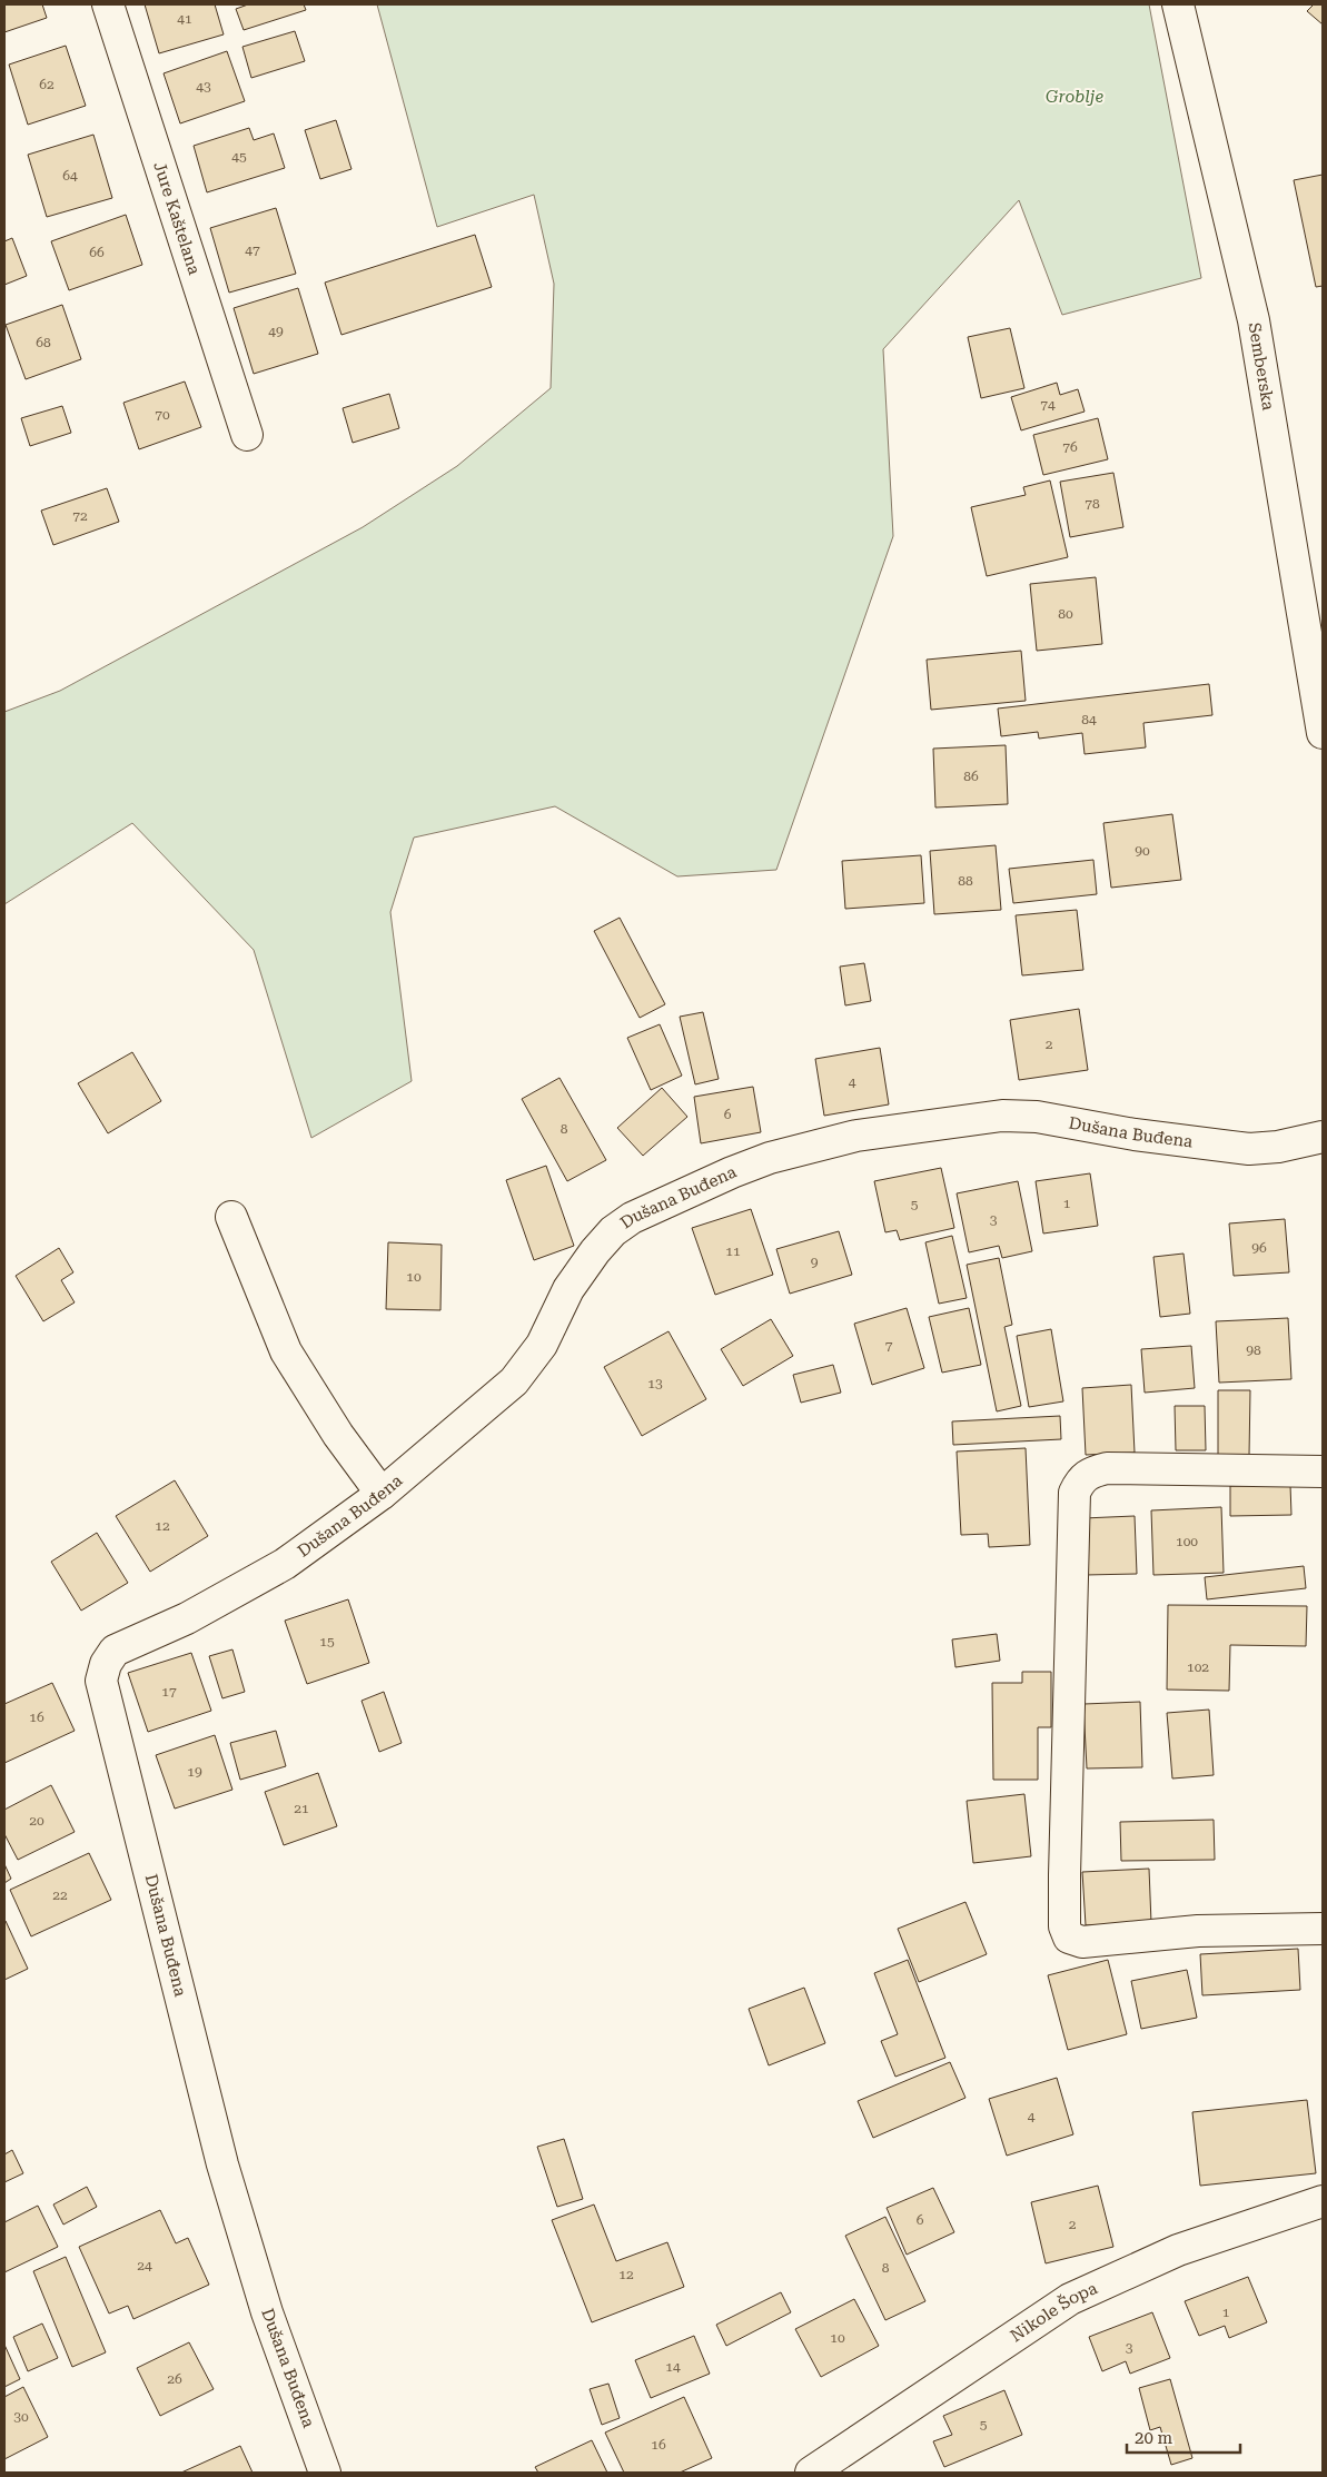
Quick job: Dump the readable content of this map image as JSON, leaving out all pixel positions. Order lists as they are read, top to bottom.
{
  "streets": {
    "street": [
      "Jure Kaštelana",
      "Semberska",
      "Dušana Buđena",
      "Nikole Šopa"
    ]
  },
  "parks": ["Groblje"],
  "house_numbers": [
    "41",
    "62",
    "43",
    "45",
    "64",
    "47",
    "66",
    "49",
    "68",
    "74",
    "70",
    "76",
    "78",
    "72",
    "80",
    "84",
    "86",
    "90",
    "88",
    "2",
    "4",
    "6",
    "8",
    "1",
    "5",
    "3",
    "96",
    "11",
    "9",
    "10",
    "7",
    "98",
    "13",
    "12",
    "100",
    "15",
    "102",
    "17",
    "16",
    "19",
    "21",
    "20",
    "22",
    "4",
    "6",
    "2",
    "24",
    "8",
    "12",
    "1",
    "10",
    "3",
    "14",
    "26",
    "30",
    "5",
    "16"
  ],
  "scale_bar": "20 m"
}
